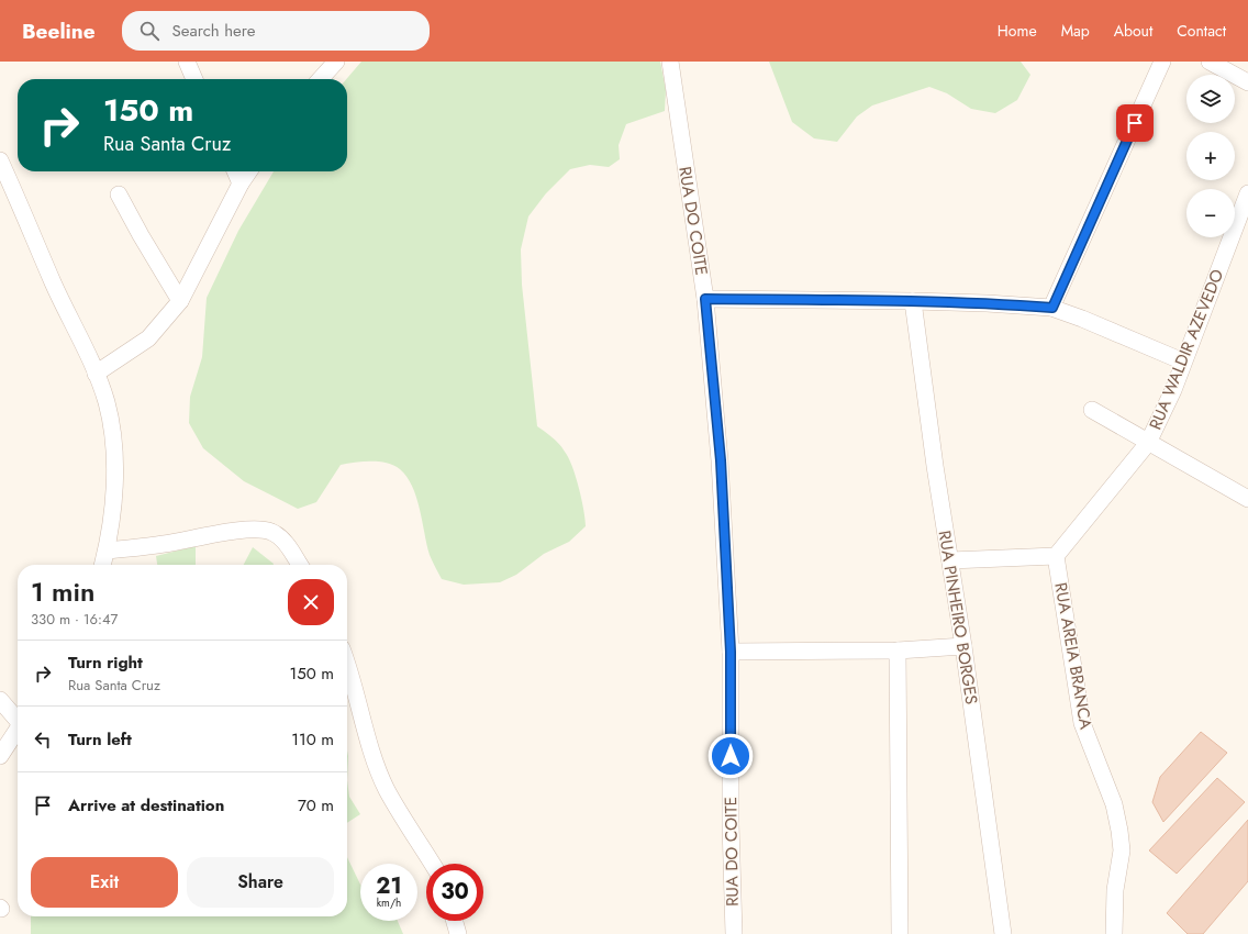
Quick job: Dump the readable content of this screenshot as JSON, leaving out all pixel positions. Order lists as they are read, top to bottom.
{
  "streets": {
    "street": [
      "RUA DO COITE",
      "RUA WALDIR AZEVEDO",
      "RUA PINHEIRO BORGES",
      "RUA AREIA BRANCA"
    ]
  },
  "crossings": [
    ["RUA WALDIR AZEVEDO", "RUA AREIA BRANCA"]
  ],
  "page": {
    "header": "Beeline",
    "search": "Search here",
    "nav": [
      "Home",
      "Map",
      "About",
      "Contact"
    ],
    "map_buttons": ["+", "−"],
    "turn": ["150 m", "Rua Santa Cruz"],
    "heading": ["1 min", "330 m · 16:47"],
    "list": [
      {
        "name": "Turn right",
        "note": "Rua Santa Cruz",
        "value": "150 m"
      },
      {
        "name": "Turn left",
        "value": "110 m"
      },
      {
        "name": "Arrive at destination",
        "value": "70 m"
      }
    ],
    "buttons": ["Exit", "Share"],
    "speed": "21 km/h",
    "limit": "30"
  }
}
